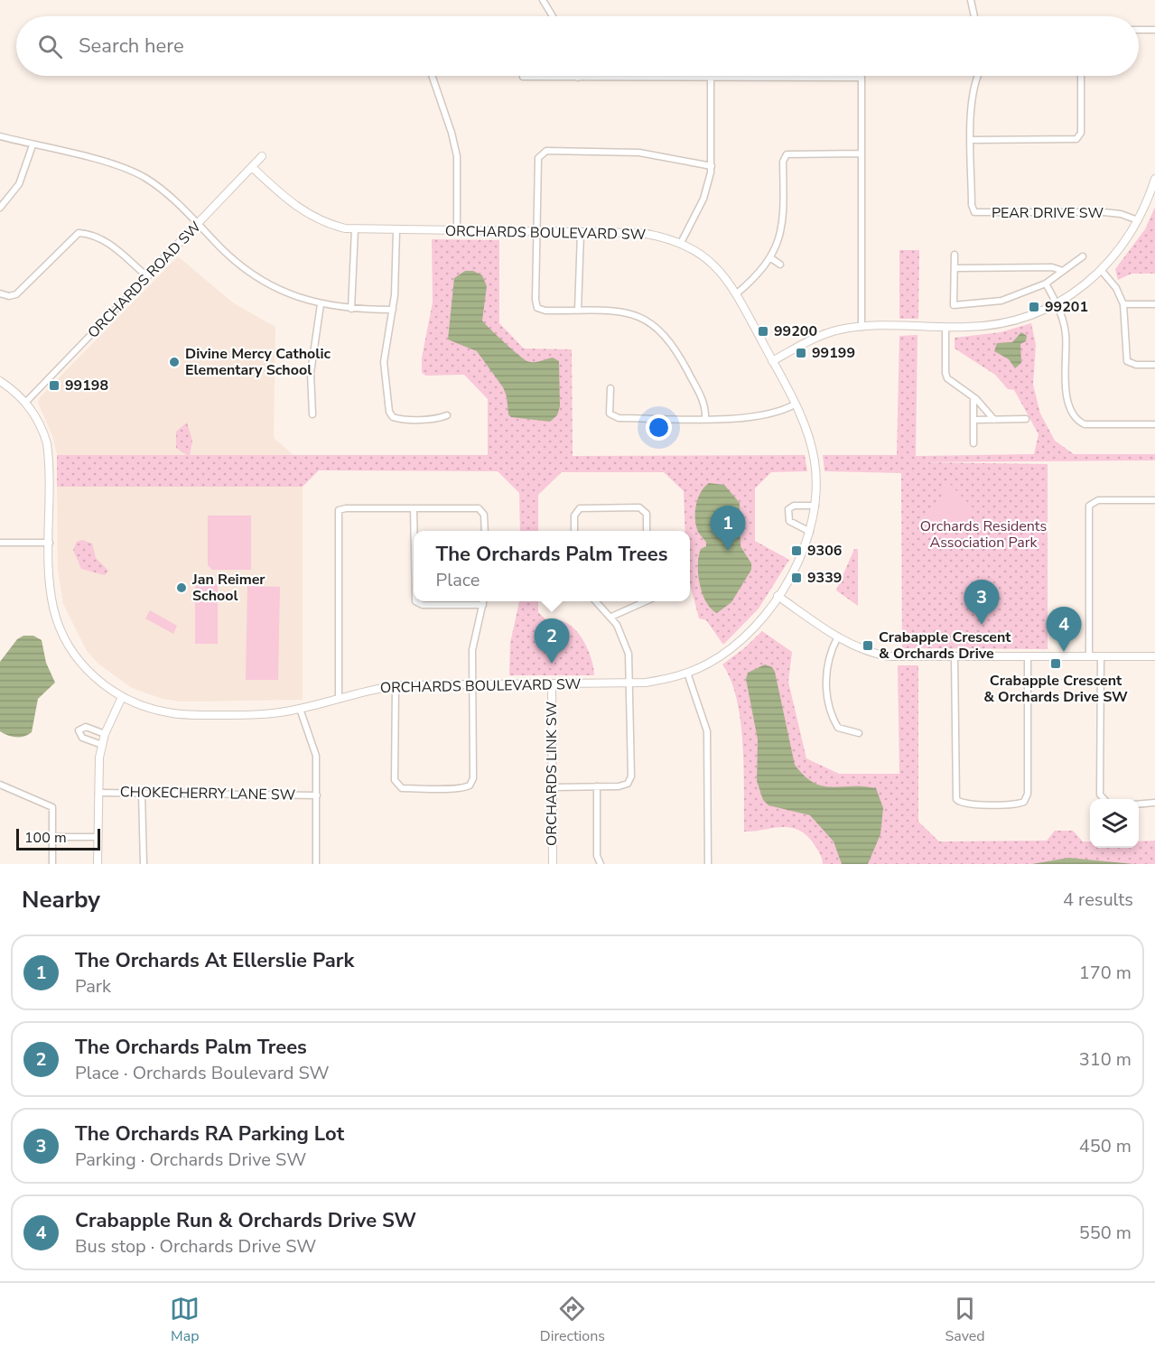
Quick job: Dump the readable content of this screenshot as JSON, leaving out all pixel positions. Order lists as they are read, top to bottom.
{
  "streets": {
    "street": [
      "PEAR DRIVE SW",
      "ORCHARDS BOULEVARD SW",
      "ORCHARDS ROAD SW",
      "ORCHARDS LINK SW",
      "CHOKECHERRY LANE SW"
    ]
  },
  "crossings": [
    ["ORCHARDS BOULEVARD SW", "ORCHARDS ROAD SW"],
    ["ORCHARDS BOULEVARD SW", "ORCHARDS LINK SW"]
  ],
  "parks": ["Orchards Residents Association Park"],
  "places": {
    "transit": [
      "99201",
      "99200",
      "99199",
      "99198",
      "9306",
      "9339",
      "Crabapple Crescent & Orchards Drive",
      "Crabapple Crescent & Orchards Drive SW"
    ],
    "other": ["Divine Mercy Catholic Elementary School", "Jan Reimer School"]
  },
  "scale_bar": "100 m",
  "page": {
    "search": "Search here",
    "pins": [
      "1",
      "3",
      "4",
      "2"
    ],
    "popup": ["The Orchards Palm Trees", "Place"],
    "scale": "100 m",
    "heading": ["Nearby", "4 results"],
    "list": [
      {
        "mark": "1",
        "name": "The Orchards At Ellerslie Park",
        "note": "Park",
        "value": "170 m"
      },
      {
        "mark": "2",
        "name": "The Orchards Palm Trees",
        "note": "Place · Orchards Boulevard SW",
        "value": "310 m"
      },
      {
        "mark": "3",
        "name": "The Orchards RA Parking Lot",
        "note": "Parking · Orchards Drive SW",
        "value": "450 m"
      },
      {
        "mark": "4",
        "name": "Crabapple Run & Orchards Drive SW",
        "note": "Bus stop · Orchards Drive SW",
        "value": "550 m"
      }
    ],
    "nav": ["Map", "Directions", "Saved"]
  }
}
